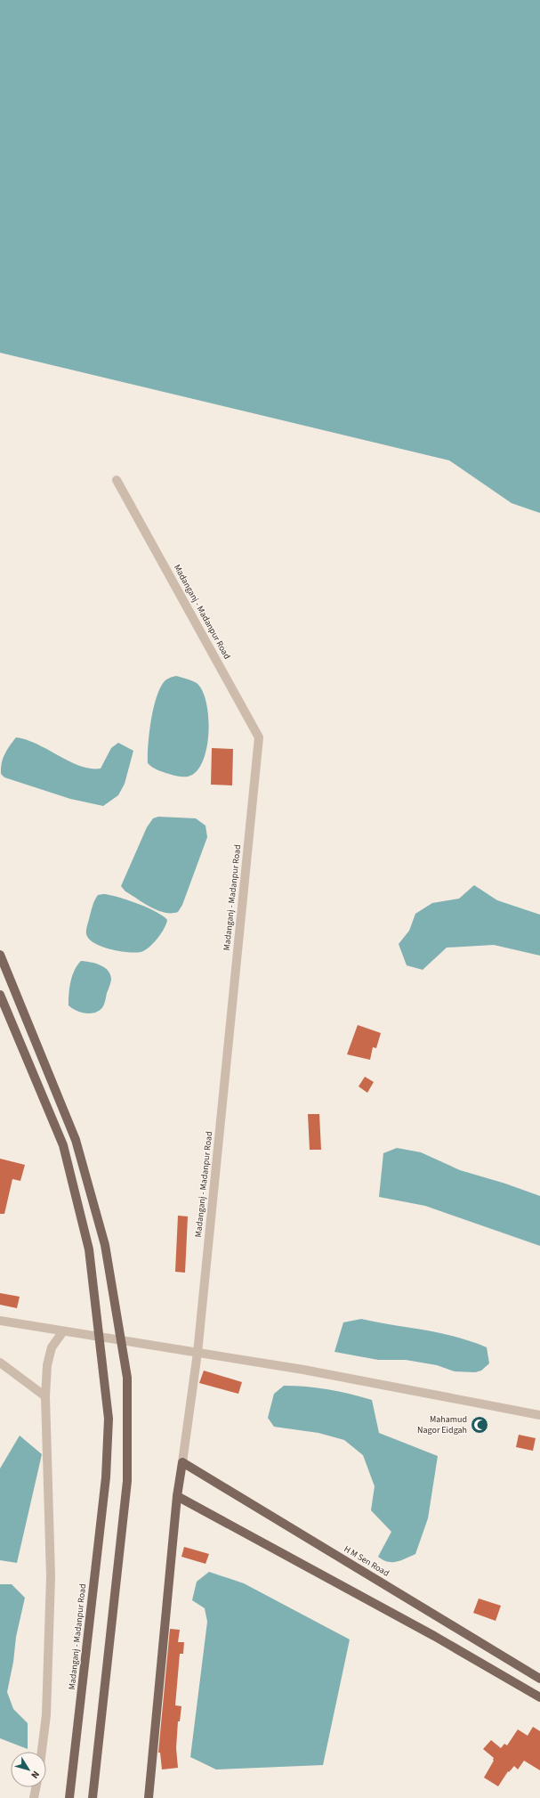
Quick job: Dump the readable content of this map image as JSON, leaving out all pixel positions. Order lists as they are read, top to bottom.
{
  "streets": {
    "main road": ["Madanganj - Madanpur Road", "H M Sen Road"]
  },
  "crossings": [
    ["Madanganj - Madanpur Road", "H M Sen Road"]
  ],
  "places": {
    "mosque": ["Mahamud Nagor Eidgah"]
  },
  "north": "bottom right"
}
